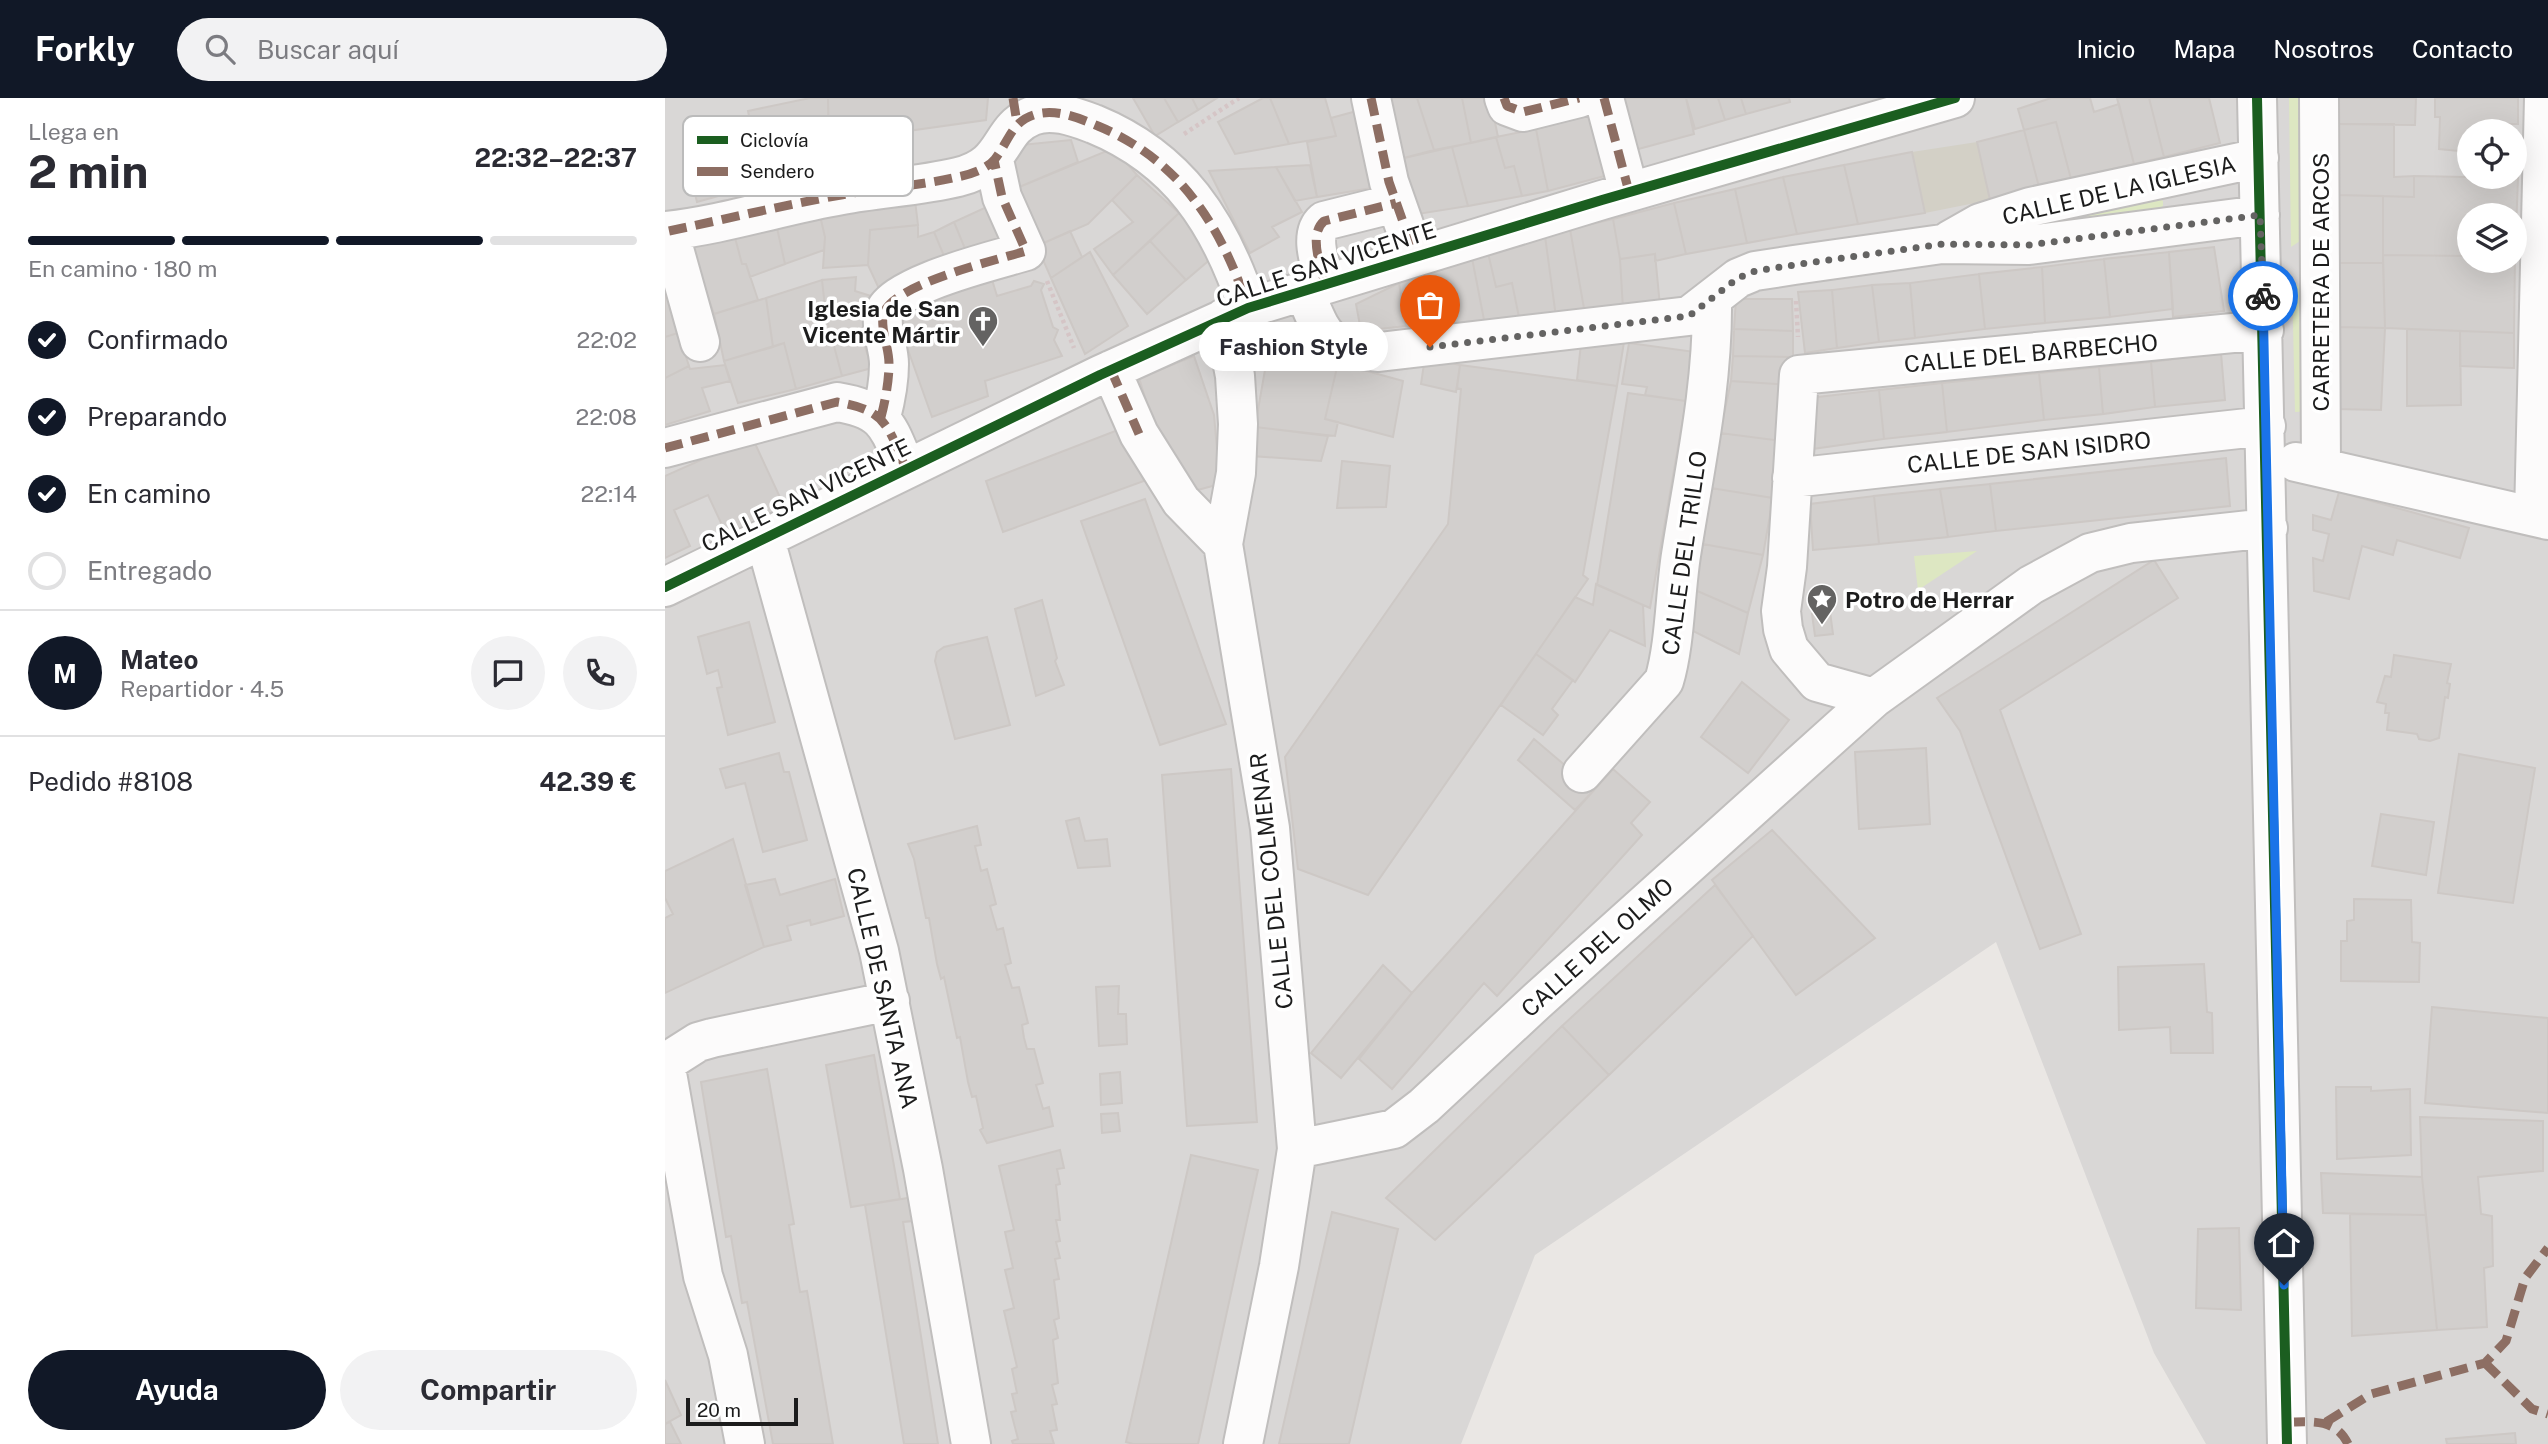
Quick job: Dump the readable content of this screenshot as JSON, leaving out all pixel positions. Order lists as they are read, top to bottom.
{
  "streets": {
    "street": [
      "CALLE DE LA IGLESIA",
      "CALLE SAN VICENTE",
      "CARRETERA DE ARCOS",
      "CALLE DEL BARBECHO",
      "CALLE DE SAN ISIDRO",
      "CALLE DEL TRILLO",
      "CALLE DEL COLMENAR",
      "CALLE DEL OLMO",
      "CALLE DE SANTA ANA"
    ]
  },
  "crossings": [
    ["CALLE DE LA IGLESIA", "CALLE SAN VICENTE"],
    ["CALLE DE LA IGLESIA", "CALLE DEL TRILLO"],
    ["CALLE SAN VICENTE", "CALLE DEL COLMENAR"],
    ["CALLE SAN VICENTE", "CALLE DE SANTA ANA"],
    ["CARRETERA DE ARCOS", "CALLE DE SAN ISIDRO"],
    ["CALLE DEL COLMENAR", "CALLE DEL OLMO"]
  ],
  "places": {
    "other": ["Fashion Style"],
    "church": ["Iglesia de San Vicente Mártir"],
    "place": ["Potro de Herrar"]
  },
  "legend": ["Ciclovía", "Sendero"],
  "scale_bar": "20 m",
  "page": {
    "header": "Forkly",
    "search": "Buscar aquí",
    "nav": [
      "Inicio",
      "Mapa",
      "Nosotros",
      "Contacto"
    ],
    "heading": ["2 min", "Llega en", "22:32–22:37"],
    "panel": [
      "Mateo",
      "Repartidor · 4.5",
      "Pedido #8108",
      "42.39 €"
    ],
    "bar": "En camino · 180 m",
    "list": [
      ["Confirmado", "22:02"],
      ["Preparando", "22:08"],
      ["En camino", "22:14"],
      "Entregado"
    ],
    "bubble": "Fashion Style",
    "round": "M",
    "buttons": ["Ayuda", "Compartir"],
    "scale": "20 m"
  }
}
